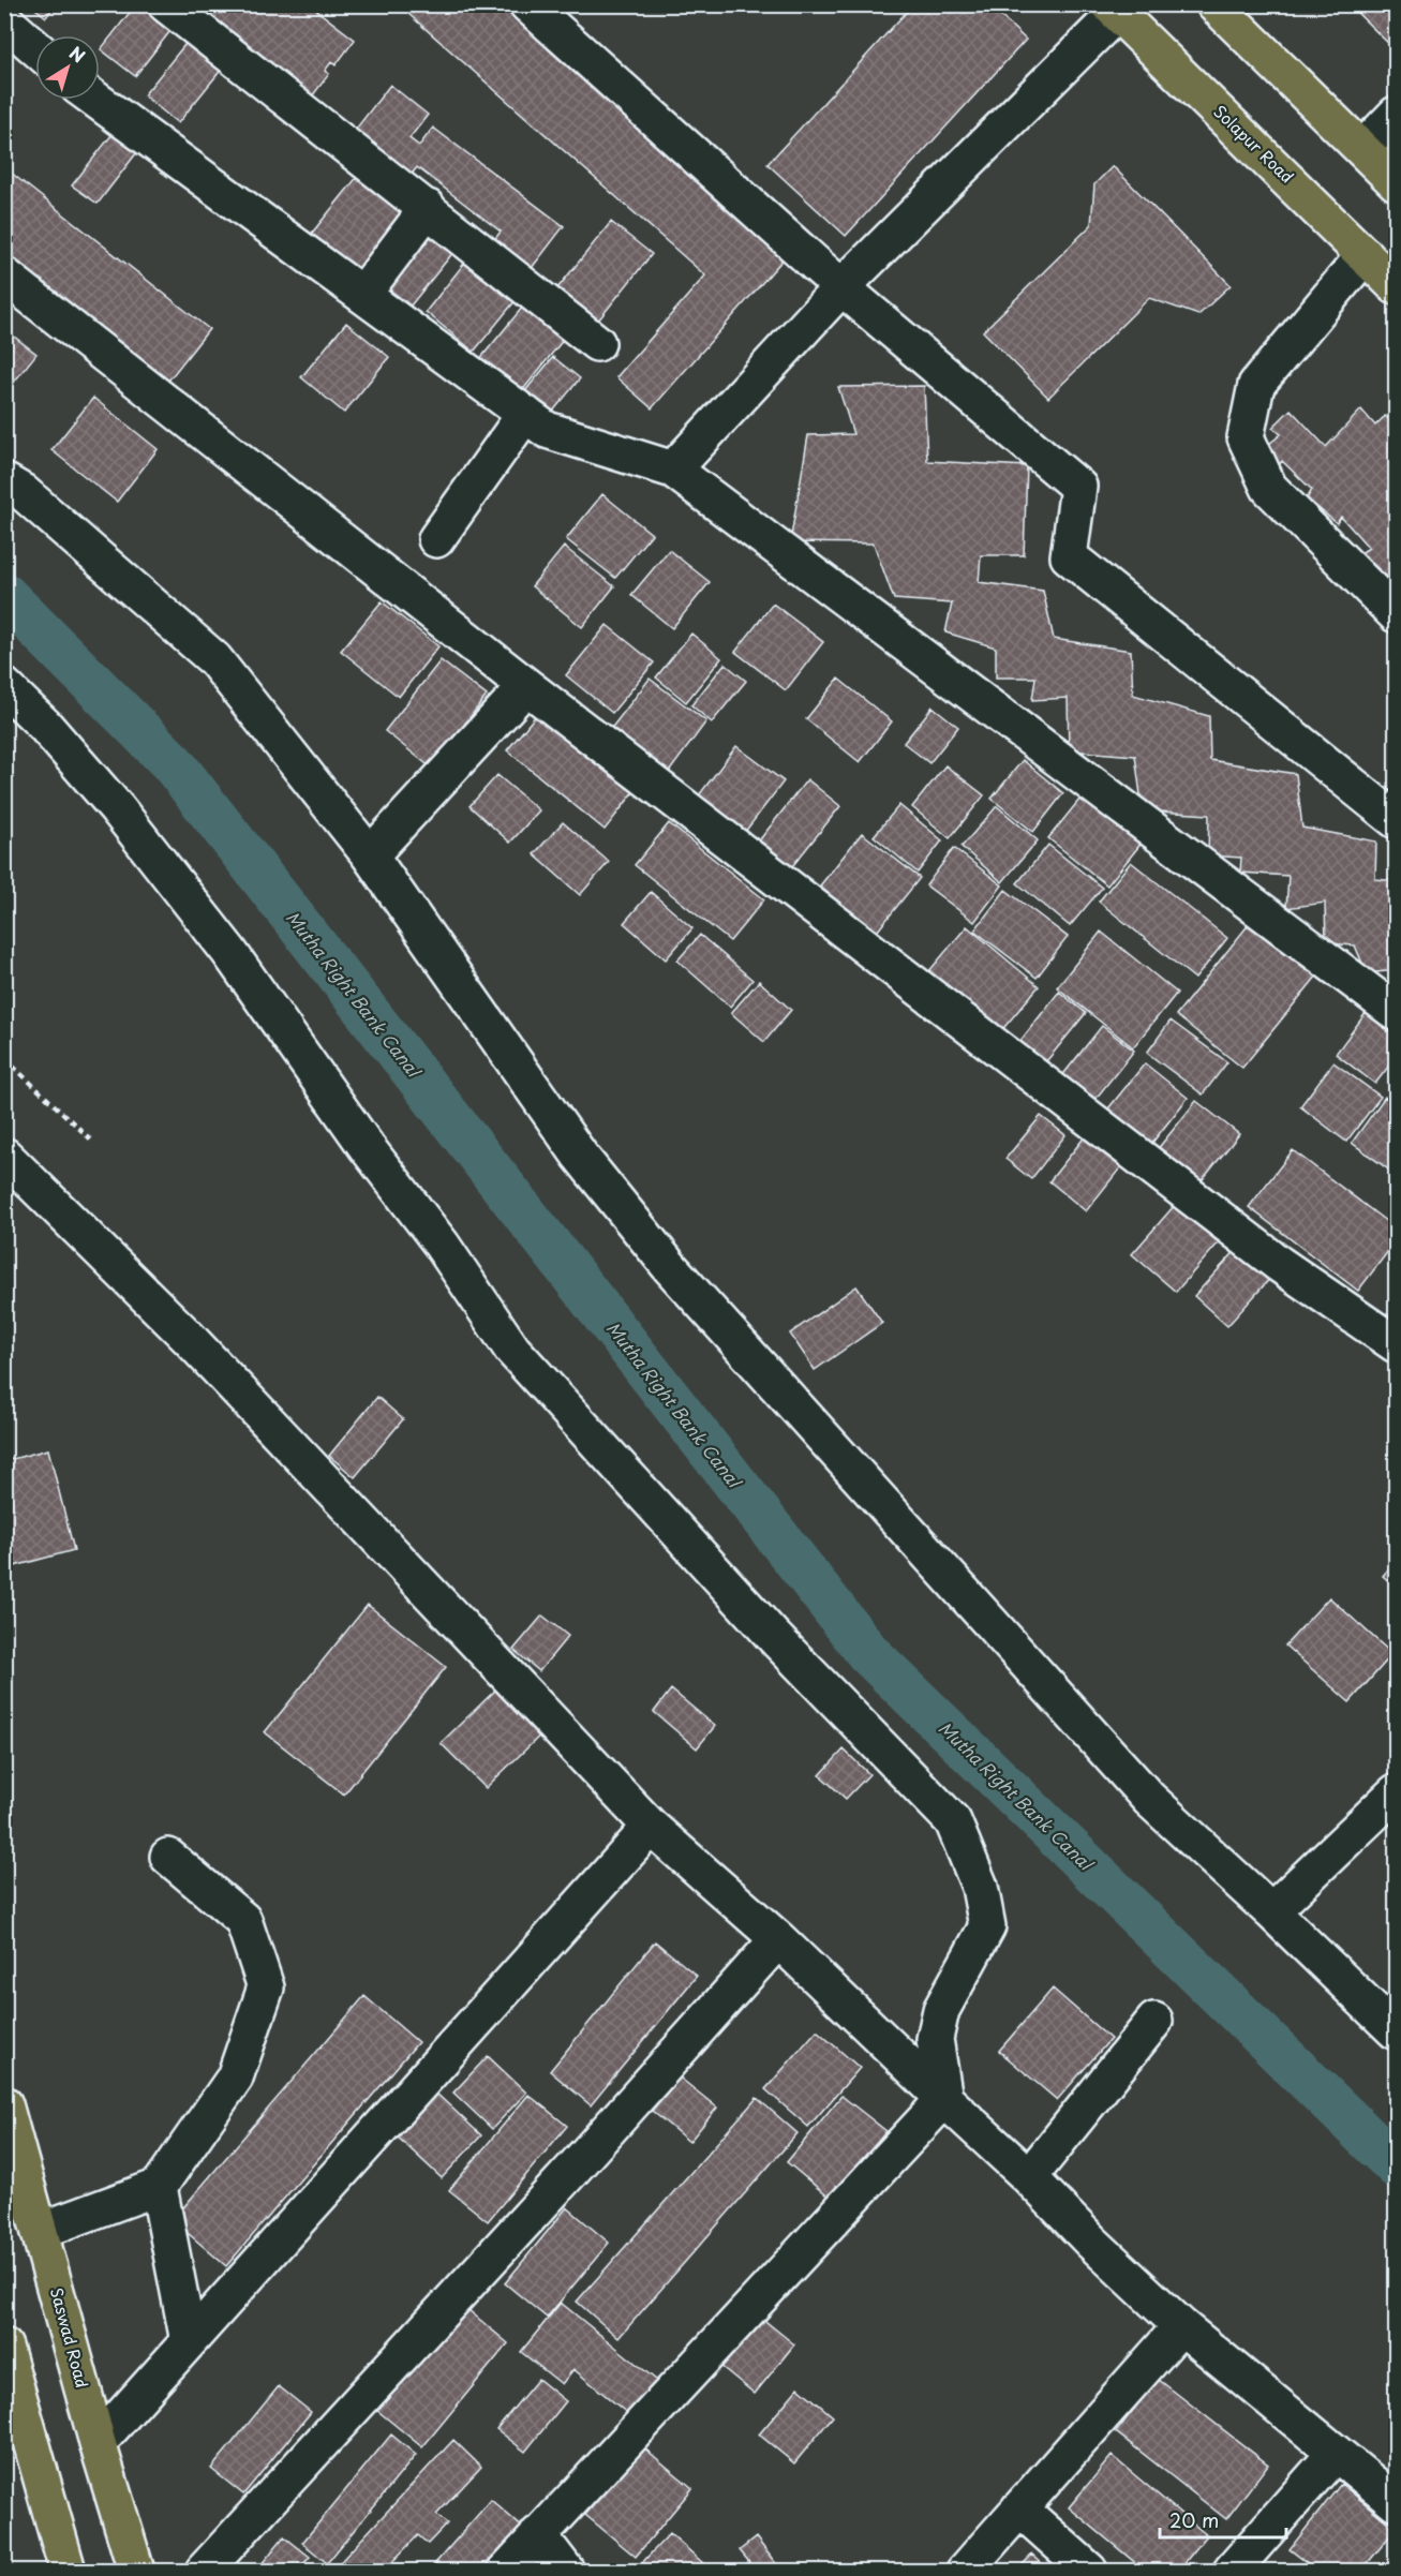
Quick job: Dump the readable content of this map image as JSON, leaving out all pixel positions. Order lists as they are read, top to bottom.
{
  "streets": {
    "highway": ["Solapur Road", "Saswad Road"]
  },
  "water": ["Mutha Right Bank Canal"],
  "scale_bar": "20 m",
  "north": "top right"
}
